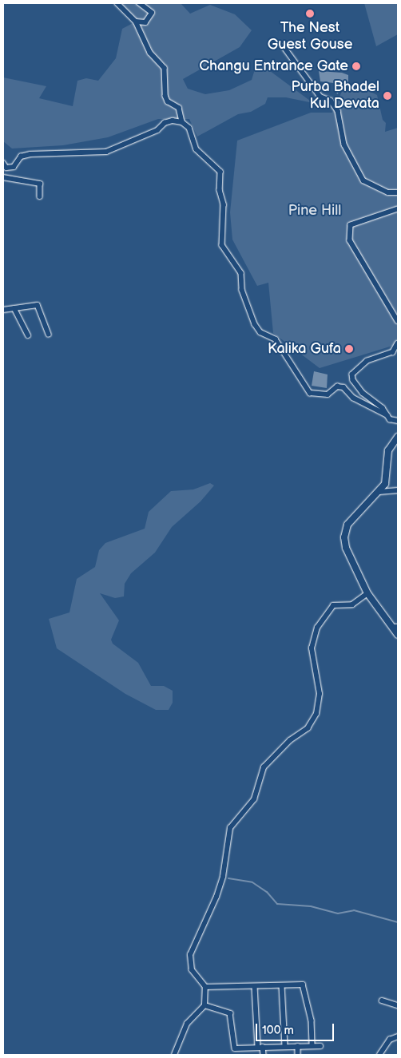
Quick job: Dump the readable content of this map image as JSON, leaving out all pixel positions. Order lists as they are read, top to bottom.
{
  "parks": ["Pine Hill"],
  "places": [
    "The Nest Guest Gouse",
    "Changu Entrance Gate",
    "Purba Bhadel Kul Devata",
    "Kalika Gufa"
  ],
  "scale_bar": "100 m"
}
